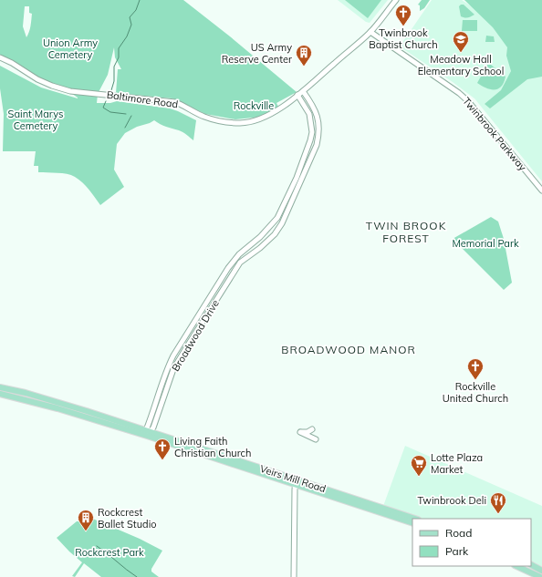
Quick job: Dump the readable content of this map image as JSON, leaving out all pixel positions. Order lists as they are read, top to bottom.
{
  "streets": {
    "main road": ["Veirs Mill Road"],
    "street": ["Baltimore Road", "Twinbrook Parkway", "Broadwood Drive"]
  },
  "crossings": [
    ["Baltimore Road", "Twinbrook Parkway"],
    ["Baltimore Road", "Broadwood Drive"],
    ["Broadwood Drive", "Veirs Mill Road"]
  ],
  "districts": ["TWIN BROOK FOREST", "BROADWOOD MANOR"],
  "parks": [
    "Union Army Cemetery",
    "Rockville",
    "Saint Marys Cemetery",
    "Memorial Park",
    "Rockcrest Park"
  ],
  "places": {
    "church": ["Twinbrook Baptist Church", "Rockville United Church", "Living Faith Christian Church"],
    "school or university": ["Meadow Hall Elementary School"],
    "building": ["US Army Reserve Center", "Rockcrest Ballet Studio"],
    "supermarket": ["Lotte Plaza Market"],
    "restaurant": ["Twinbrook Deli"]
  },
  "legend": ["Road", "Park"]
}
